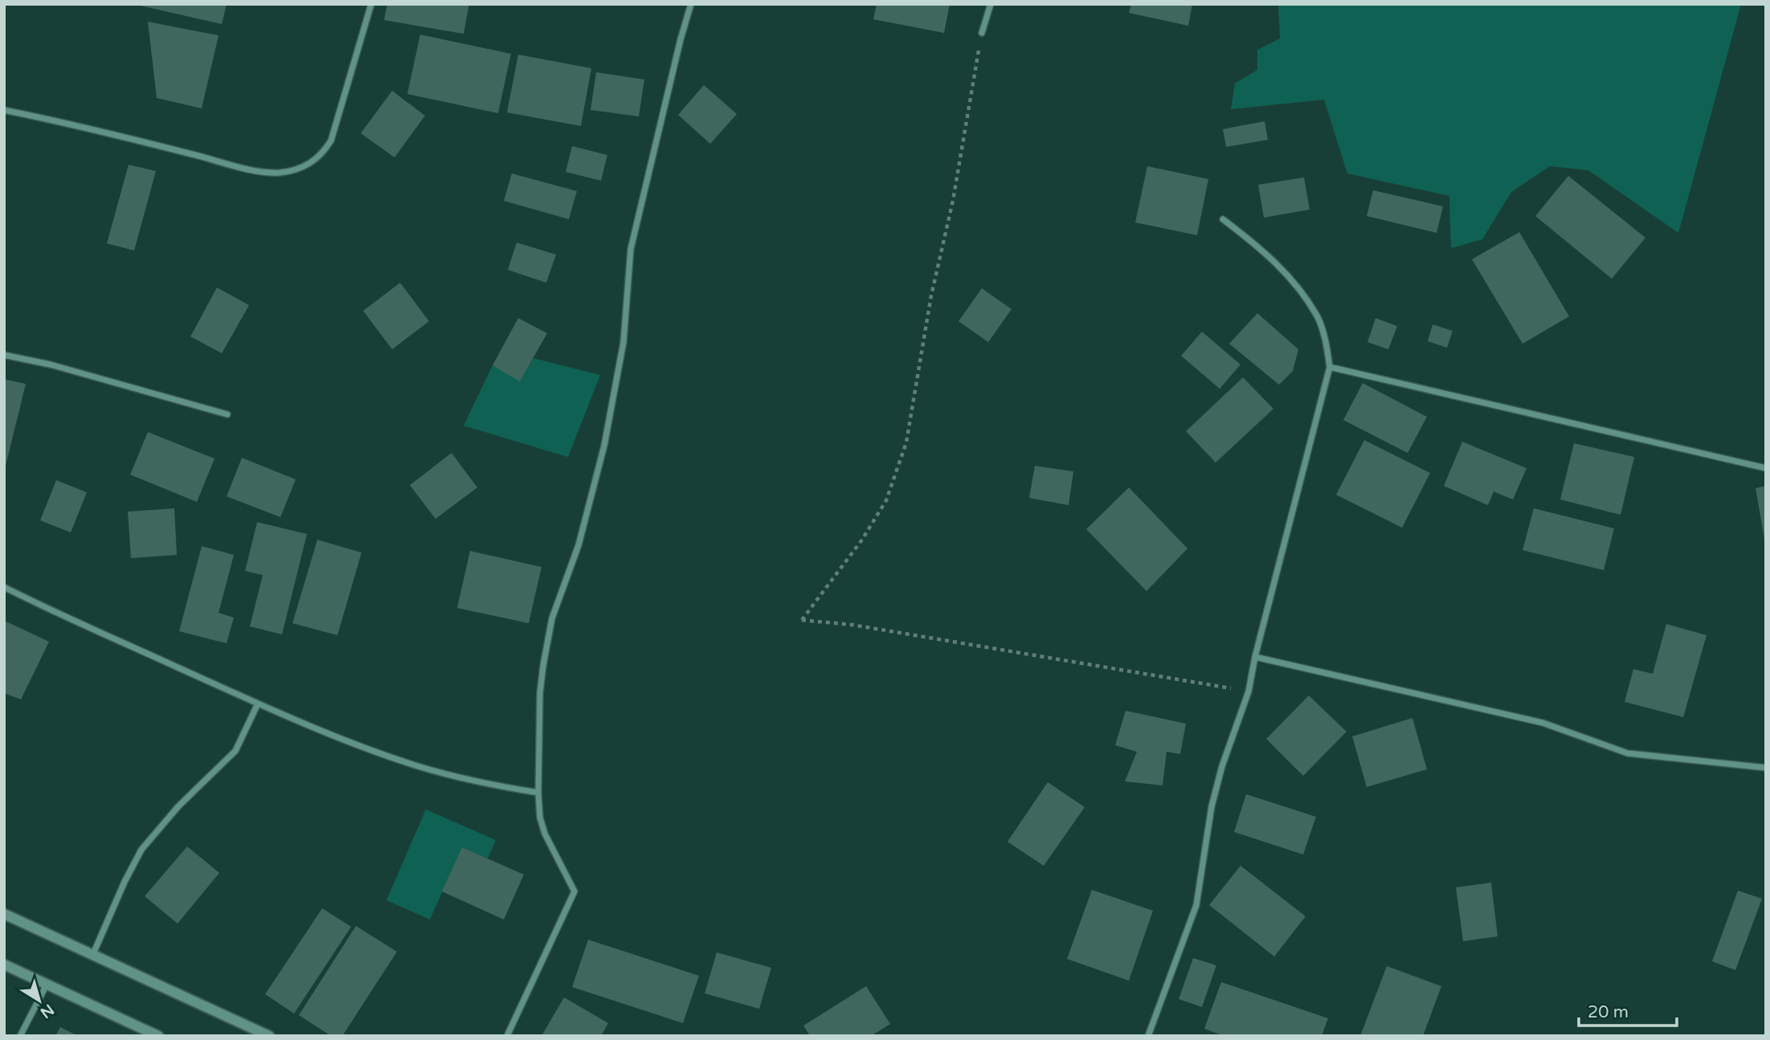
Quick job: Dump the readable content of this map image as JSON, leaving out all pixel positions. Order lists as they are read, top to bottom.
{
  "scale_bar": "20 m",
  "north": "bottom right"
}
